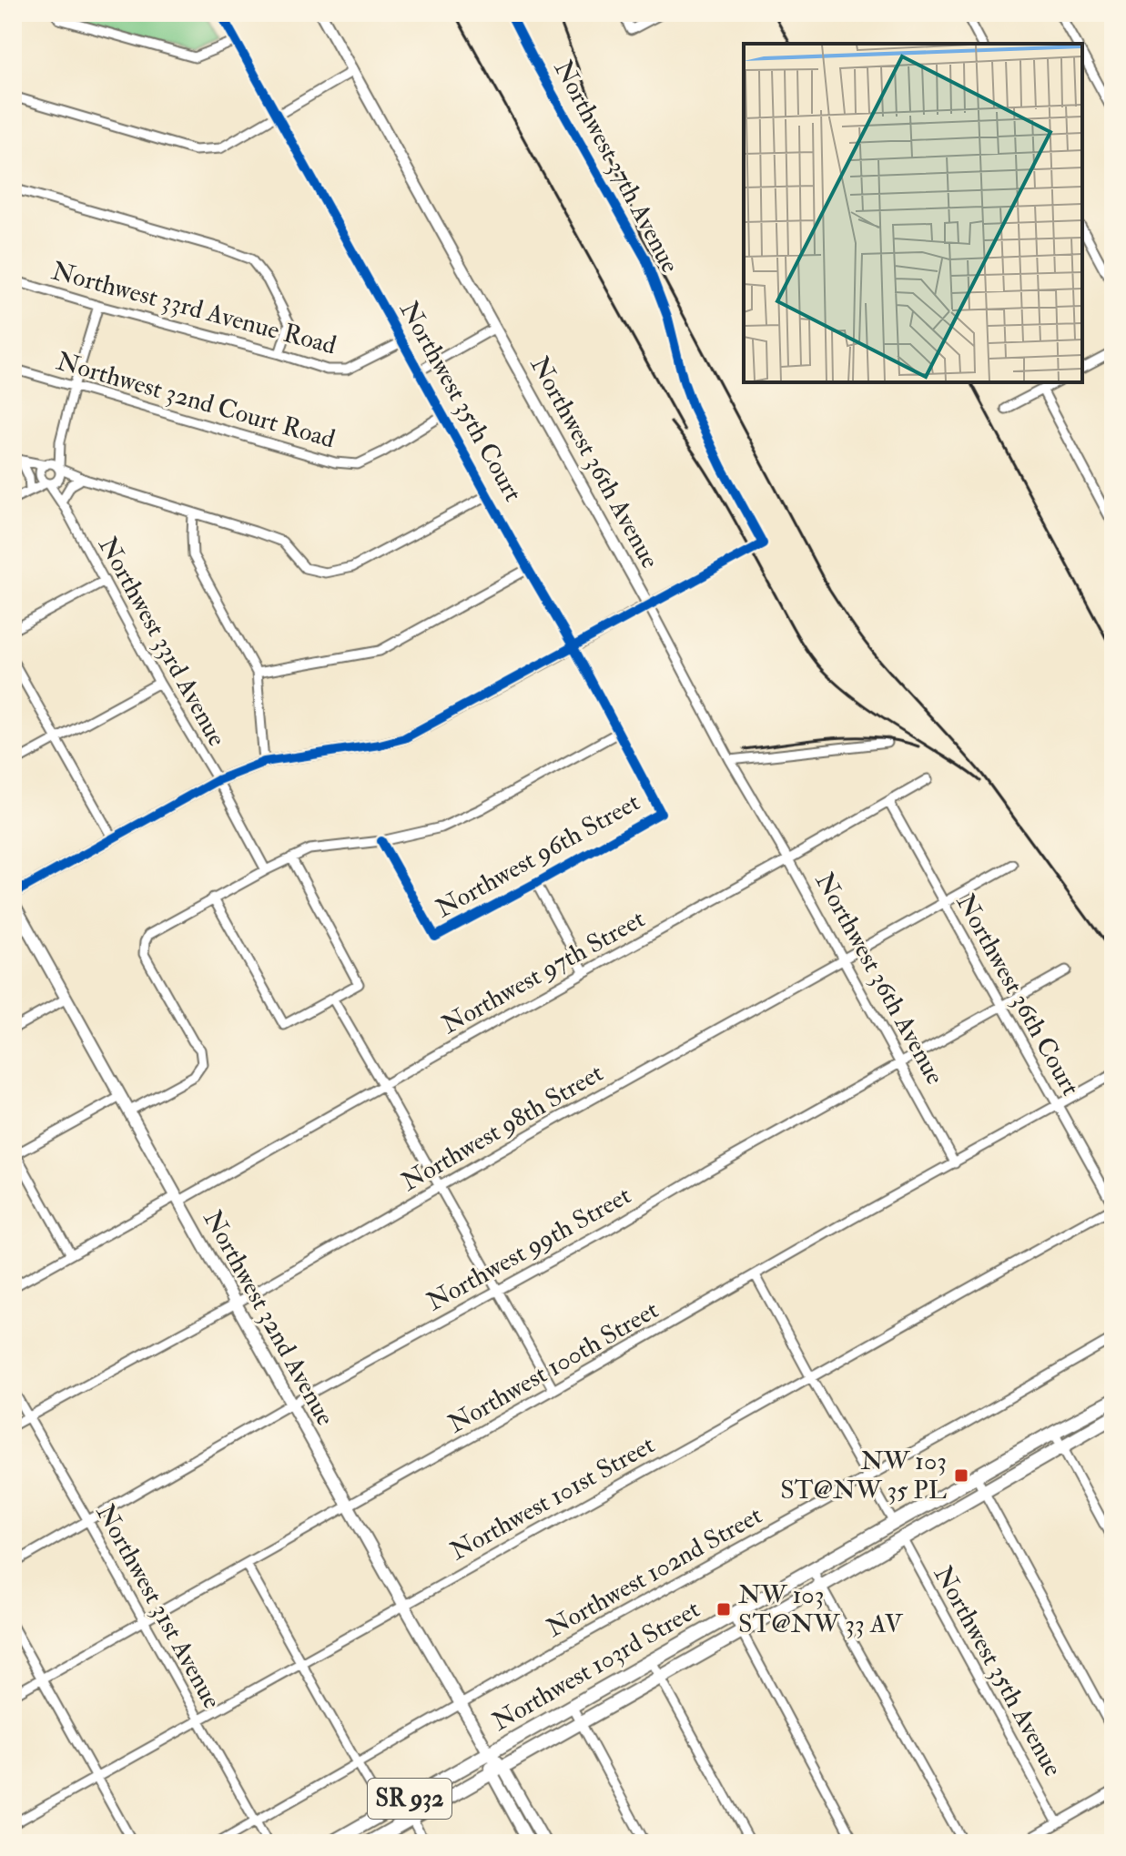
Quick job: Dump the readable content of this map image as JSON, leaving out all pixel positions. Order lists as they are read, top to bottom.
{
  "streets": {
    "main road": ["Northwest 32nd Avenue", "Northwest 103rd Street", "SR 932"],
    "street": [
      "Northwest 37th Avenue",
      "Northwest 33rd Avenue Road",
      "Northwest 32nd Court Road",
      "Northwest 35th Court",
      "Northwest 36th Avenue",
      "Northwest 33rd Avenue",
      "Northwest 96th Street",
      "Northwest 97th Street",
      "Northwest 36th Court",
      "Northwest 98th Street",
      "Northwest 99th Street",
      "Northwest 100th Street",
      "Northwest 101st Street",
      "Northwest 102nd Street",
      "Northwest 31st Avenue",
      "Northwest 35th Avenue"
    ]
  },
  "crossings": [
    ["Northwest 37th Avenue", "Northwest 36th Avenue"],
    ["Northwest 33rd Avenue Road", "Northwest 35th Court"],
    ["Northwest 32nd Court Road", "Northwest 35th Court"],
    ["Northwest 35th Court", "Northwest 96th Street"],
    ["Northwest 36th Avenue", "Northwest 97th Street"],
    ["Northwest 36th Avenue", "Northwest 98th Street"],
    ["Northwest 36th Avenue", "Northwest 99th Street"],
    ["Northwest 36th Avenue", "Northwest 100th Street"],
    ["Northwest 97th Street", "Northwest 36th Court"],
    ["Northwest 97th Street", "Northwest 32nd Avenue"],
    ["Northwest 36th Court", "Northwest 98th Street"],
    ["Northwest 36th Court", "Northwest 99th Street"],
    ["Northwest 36th Court", "Northwest 100th Street"],
    ["Northwest 36th Court", "Northwest 101st Street"],
    ["Northwest 98th Street", "Northwest 32nd Avenue"],
    ["Northwest 98th Street", "Northwest 31st Avenue"],
    ["Northwest 99th Street", "Northwest 32nd Avenue"],
    ["Northwest 99th Street", "Northwest 31st Avenue"],
    ["Northwest 32nd Avenue", "Northwest 100th Street"],
    ["Northwest 32nd Avenue", "Northwest 101st Street"],
    ["Northwest 32nd Avenue", "Northwest 102nd Street"],
    ["Northwest 32nd Avenue", "Northwest 103rd Street"],
    ["Northwest 100th Street", "Northwest 31st Avenue"],
    ["Northwest 101st Street", "Northwest 31st Avenue"],
    ["Northwest 102nd Street", "Northwest 31st Avenue"],
    ["Northwest 103rd Street", "Northwest 35th Avenue"]
  ],
  "places": {
    "transit": ["NW 103 ST@NW 35 PL", "NW 103 ST@NW 33 AV"]
  }
}
